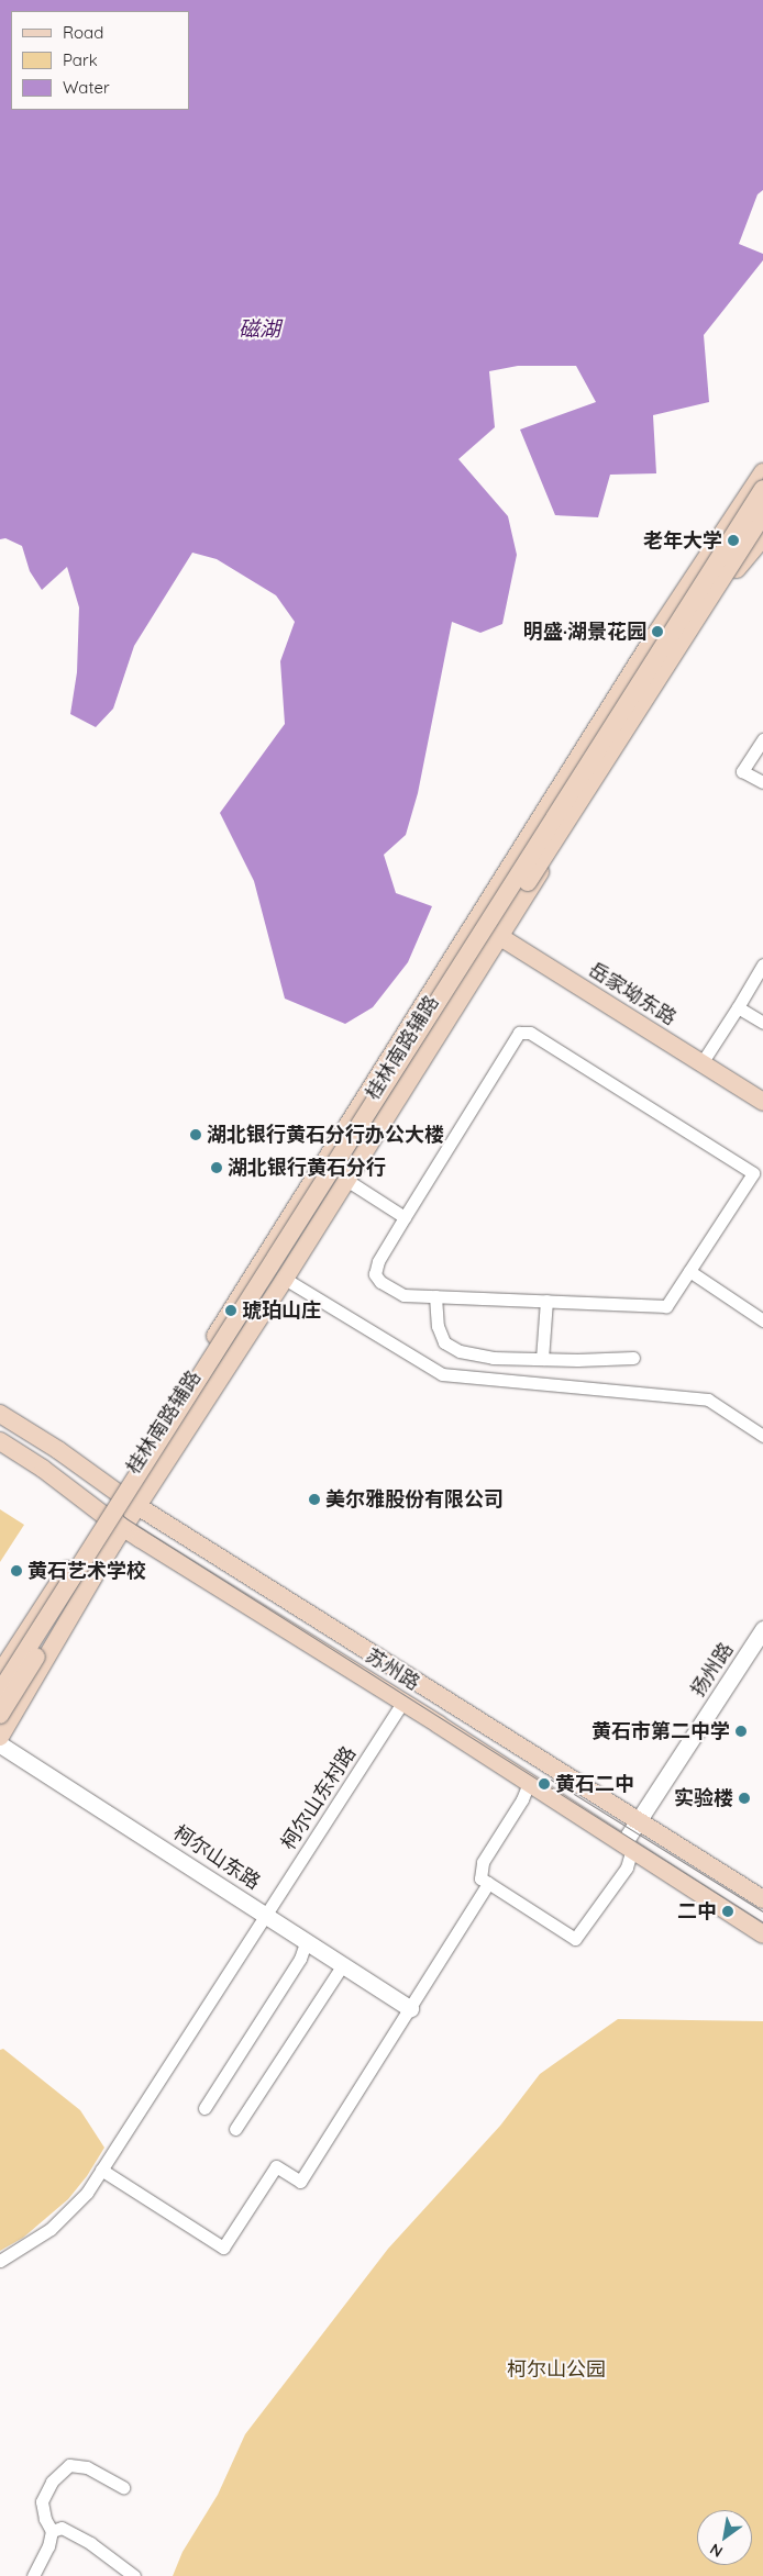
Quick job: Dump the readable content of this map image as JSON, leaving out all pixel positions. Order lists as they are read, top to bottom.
{
  "streets": {
    "main road": ["岳家坳东路", "桂林南路辅路", "苏州路"],
    "street": ["扬州路", "柯尔山东村路", "柯尔山东路"]
  },
  "crossings": [
    ["岳家坳东路", "桂林南路辅路"],
    ["桂林南路辅路", "苏州路"],
    ["苏州路", "扬州路"],
    ["苏州路", "柯尔山东村路"],
    ["柯尔山东村路", "柯尔山东路"]
  ],
  "water": ["磁湖"],
  "parks": ["柯尔山公园"],
  "places": [
    "老年大学",
    "明盛·湖景花园",
    "湖北银行黄石分行办公大楼",
    "湖北银行黄石分行",
    "琥珀山庄",
    "美尔雅股份有限公司",
    "黄石艺术学校",
    "黄石市第二中学",
    "黄石二中",
    "实验楼",
    "二中"
  ],
  "legend": ["Road", "Park", "Water"],
  "north": "bottom left"
}
